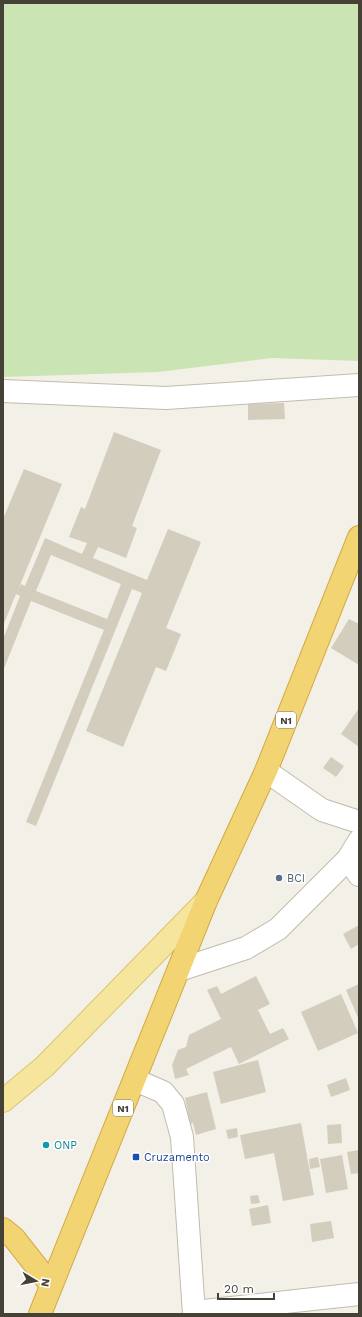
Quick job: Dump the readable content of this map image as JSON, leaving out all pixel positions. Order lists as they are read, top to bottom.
{
  "streets": {
    "highway": ["N1"]
  },
  "places": {
    "other": ["BCI", "ONP"],
    "transit": ["Cruzamento"]
  },
  "scale_bar": "20 m",
  "north": "right"
}
